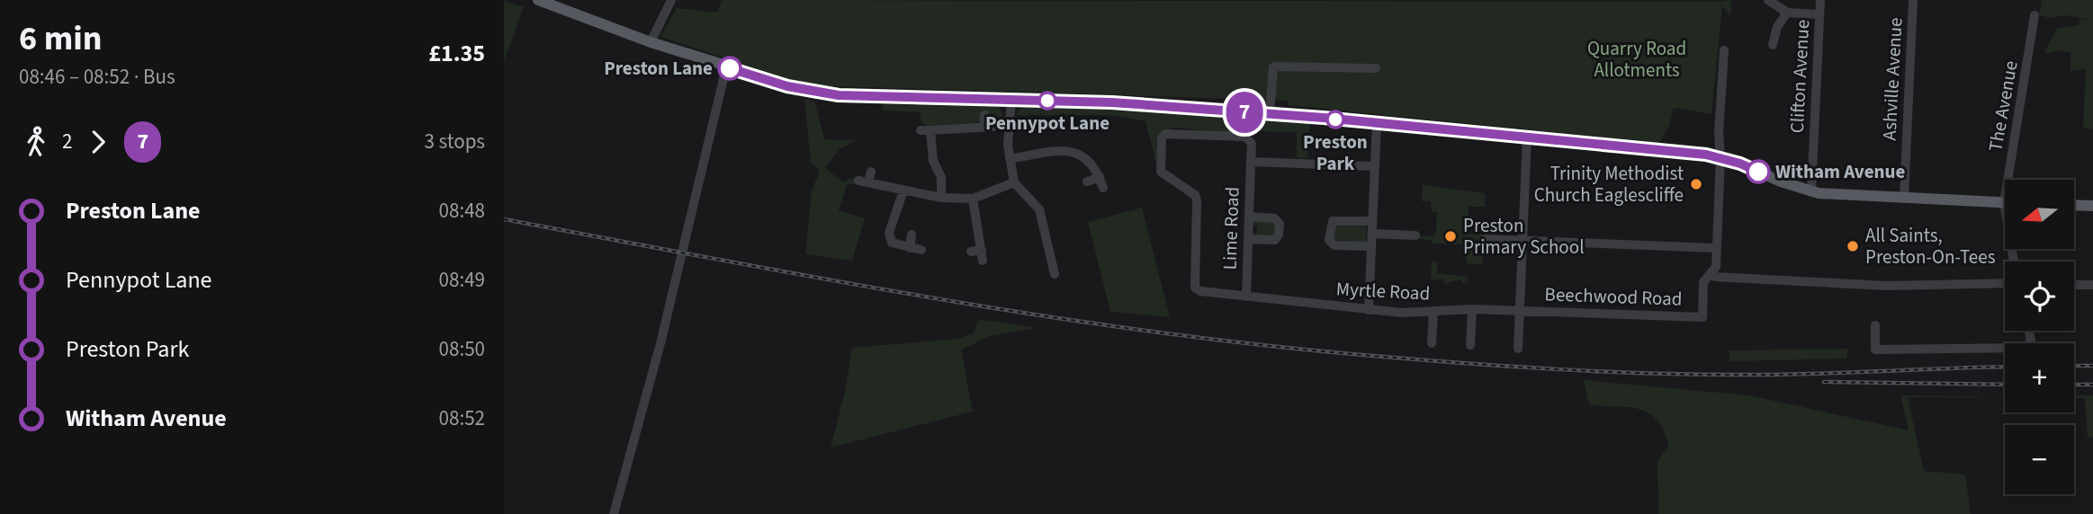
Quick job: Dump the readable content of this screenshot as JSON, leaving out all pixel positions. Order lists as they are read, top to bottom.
{
  "streets": {
    "street": [
      "Clifton Avenue",
      "Ashville Avenue",
      "The Avenue",
      "Lime Road",
      "Myrtle Road",
      "Beechwood Road"
    ]
  },
  "crossings": [
    ["Lime Road", "Myrtle Road"],
    ["Myrtle Road", "Beechwood Road"]
  ],
  "parks": ["Quarry Road Allotments"],
  "places": [
    "Preston Lane",
    "Pennypot Lane",
    "Preston Park",
    "Witham Avenue",
    "Trinity Methodist Church Eaglescliffe",
    "Preston Primary School",
    "All Saints, Preston-On-Tees"
  ],
  "lines": ["bus line 7"],
  "north": "left",
  "page": {
    "heading": ["6 min", "08:46 – 08:52 · Bus", "£1.35"],
    "on_map": "7",
    "legs": ["2", "7", "3 stops"],
    "list": [
      {
        "name": "Preston Lane",
        "value": "08:48"
      },
      {
        "name": "Pennypot Lane",
        "value": "08:49"
      },
      {
        "name": "Preston Park",
        "value": "08:50"
      },
      {
        "name": "Witham Avenue",
        "value": "08:52"
      }
    ],
    "map_buttons": ["+", "−"]
  }
}
